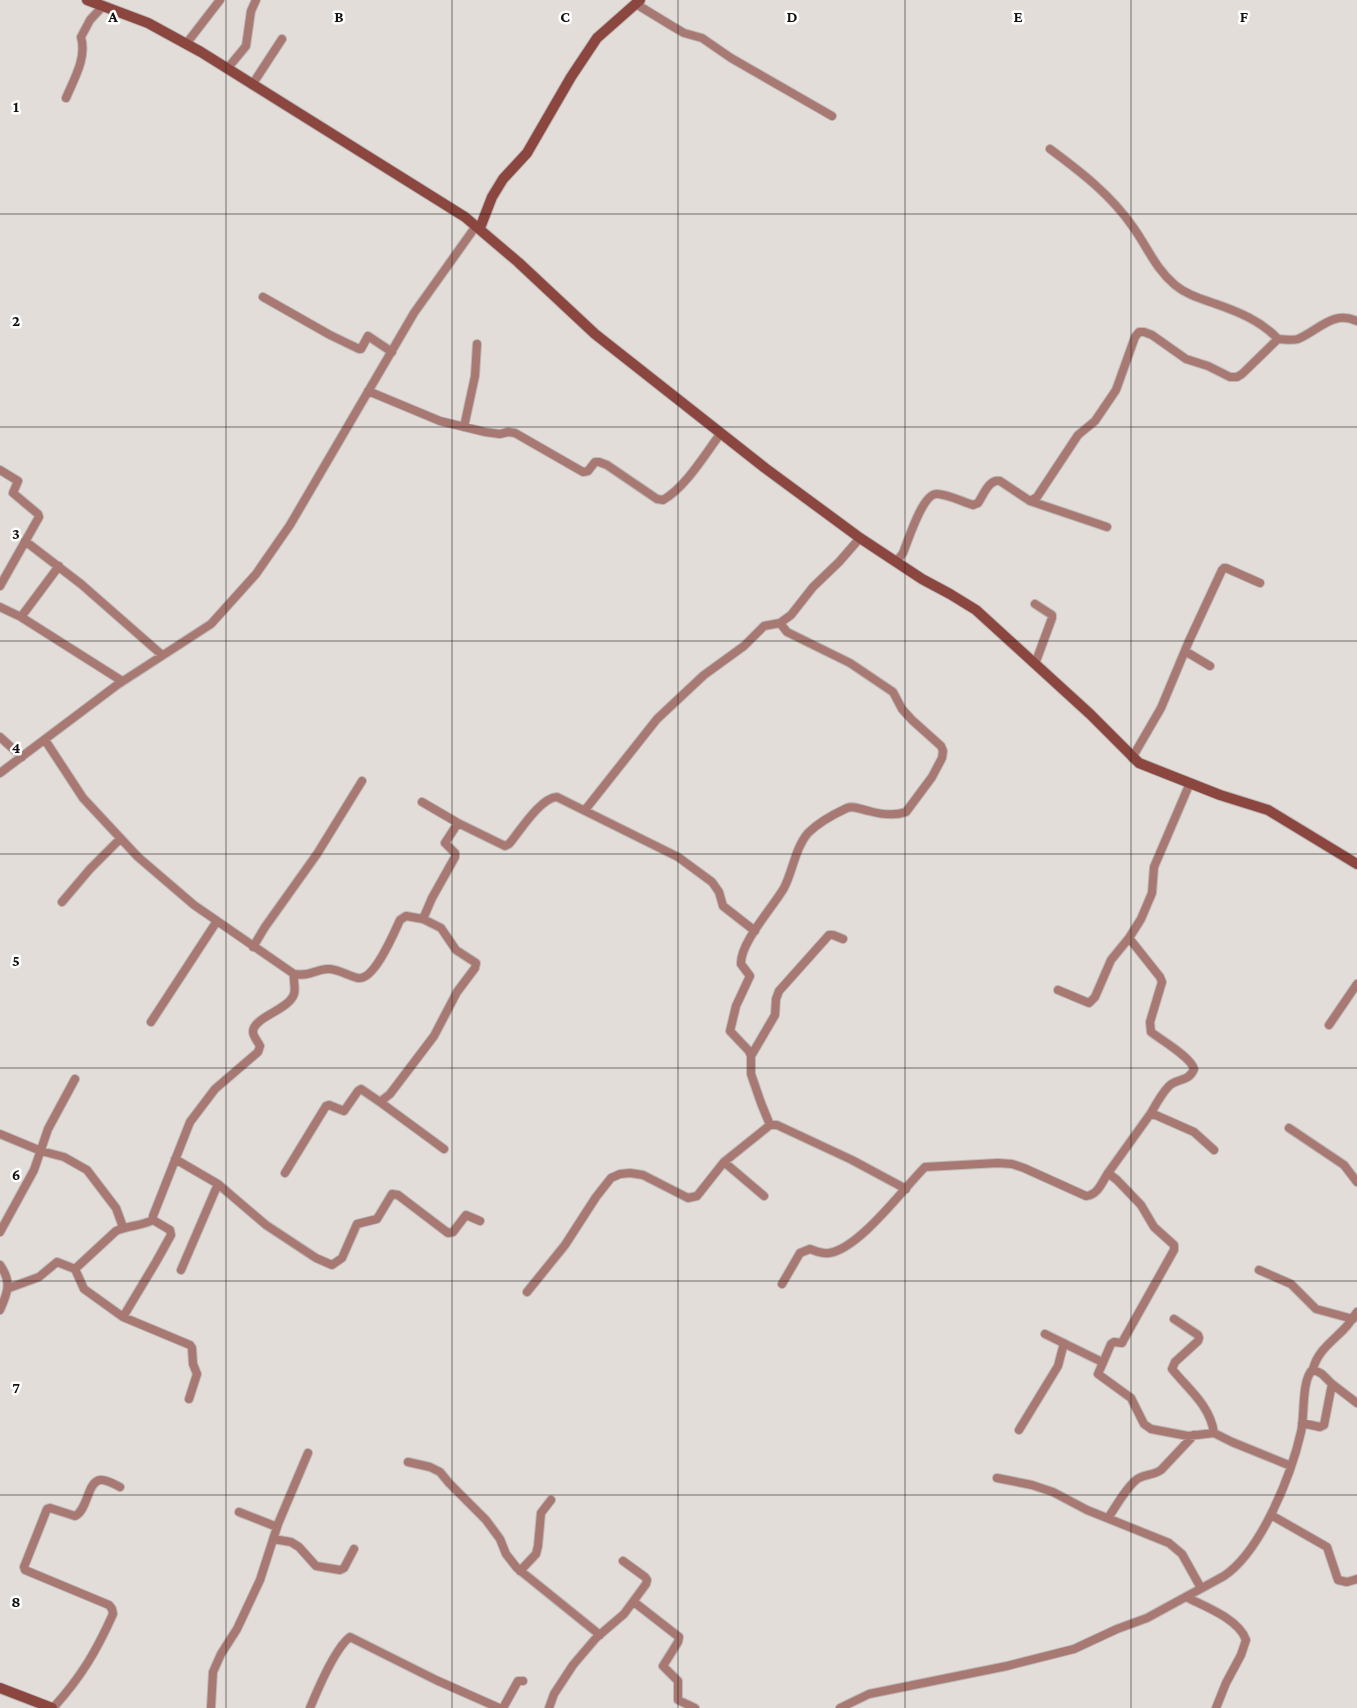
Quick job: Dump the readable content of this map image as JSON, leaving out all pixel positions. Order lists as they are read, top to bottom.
{
  "grid": {
    "columns": [
      "A",
      "B",
      "C",
      "D",
      "E",
      "F"
    ],
    "rows": [
      "1",
      "2",
      "3",
      "4",
      "5",
      "6",
      "7",
      "8"
    ]
  }
}
